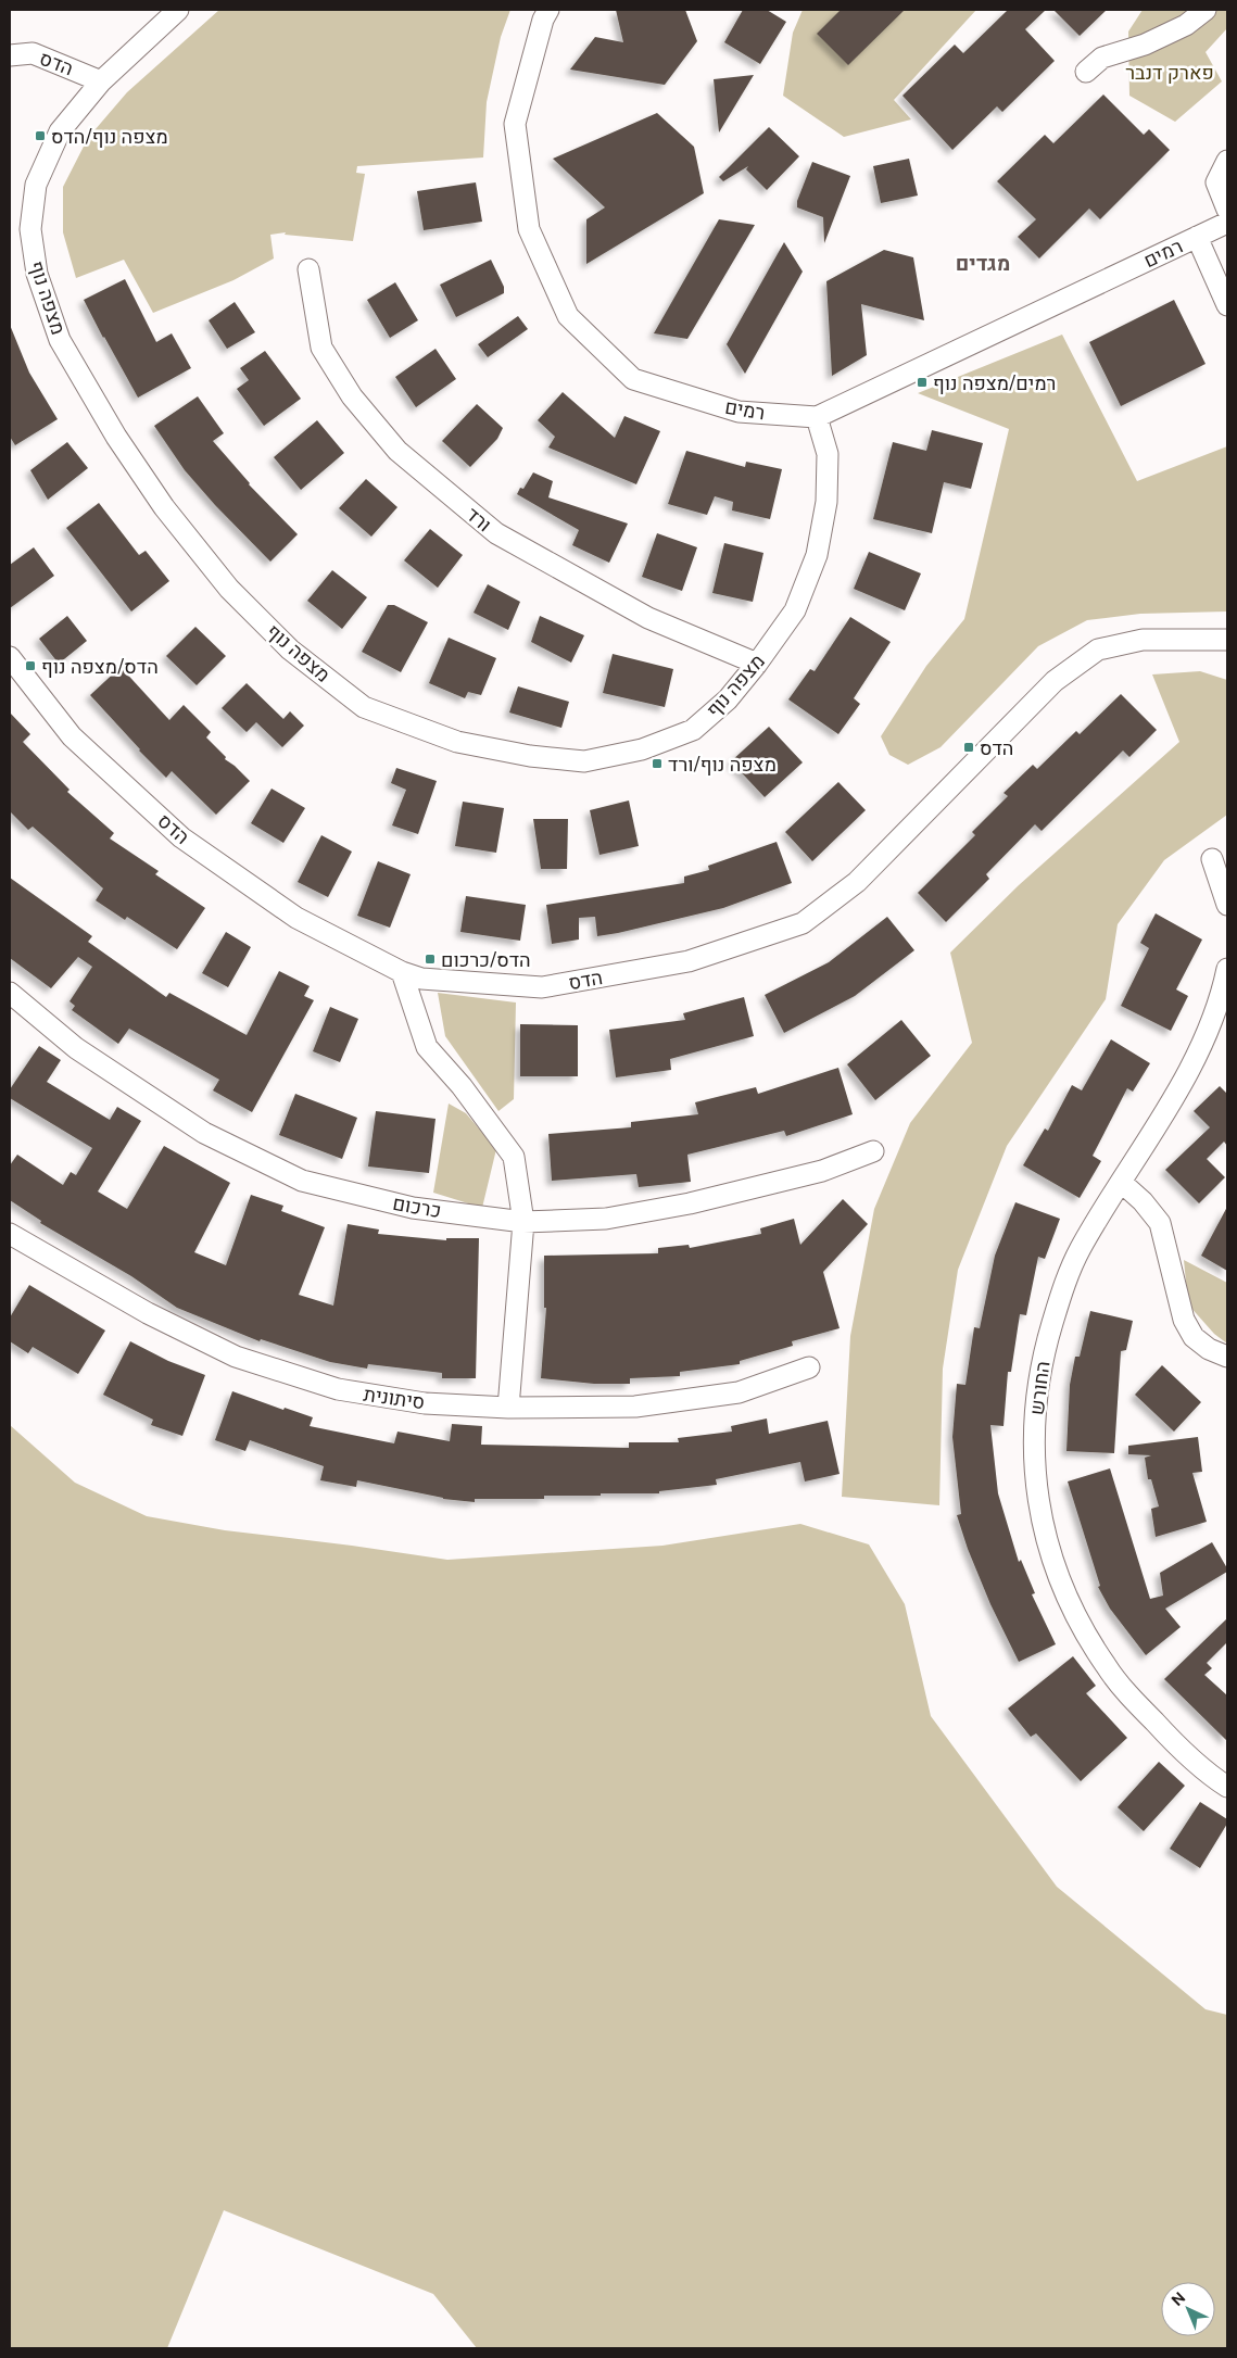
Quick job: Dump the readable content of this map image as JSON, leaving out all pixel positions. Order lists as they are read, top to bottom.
{
  "streets": {
    "street": [
      "הדס",
      "רמים",
      "מצפה נוף",
      "ורד",
      "כרכום",
      "החורש",
      "סיתונית"
    ]
  },
  "crossings": [
    ["הדס", "מצפה נוף"],
    ["רמים", "מצפה נוף"],
    ["מצפה נוף", "ורד"]
  ],
  "districts": ["מגדים"],
  "parks": ["פארק דנבר"],
  "places": {
    "transit": [
      "מצפה נוף/הדס",
      "רמים/מצפה נוף",
      "הדס/מצפה נוף",
      "הדס",
      "מצפה נוף/ורד",
      "הדס/כרכום"
    ]
  },
  "north": "top left"
}
